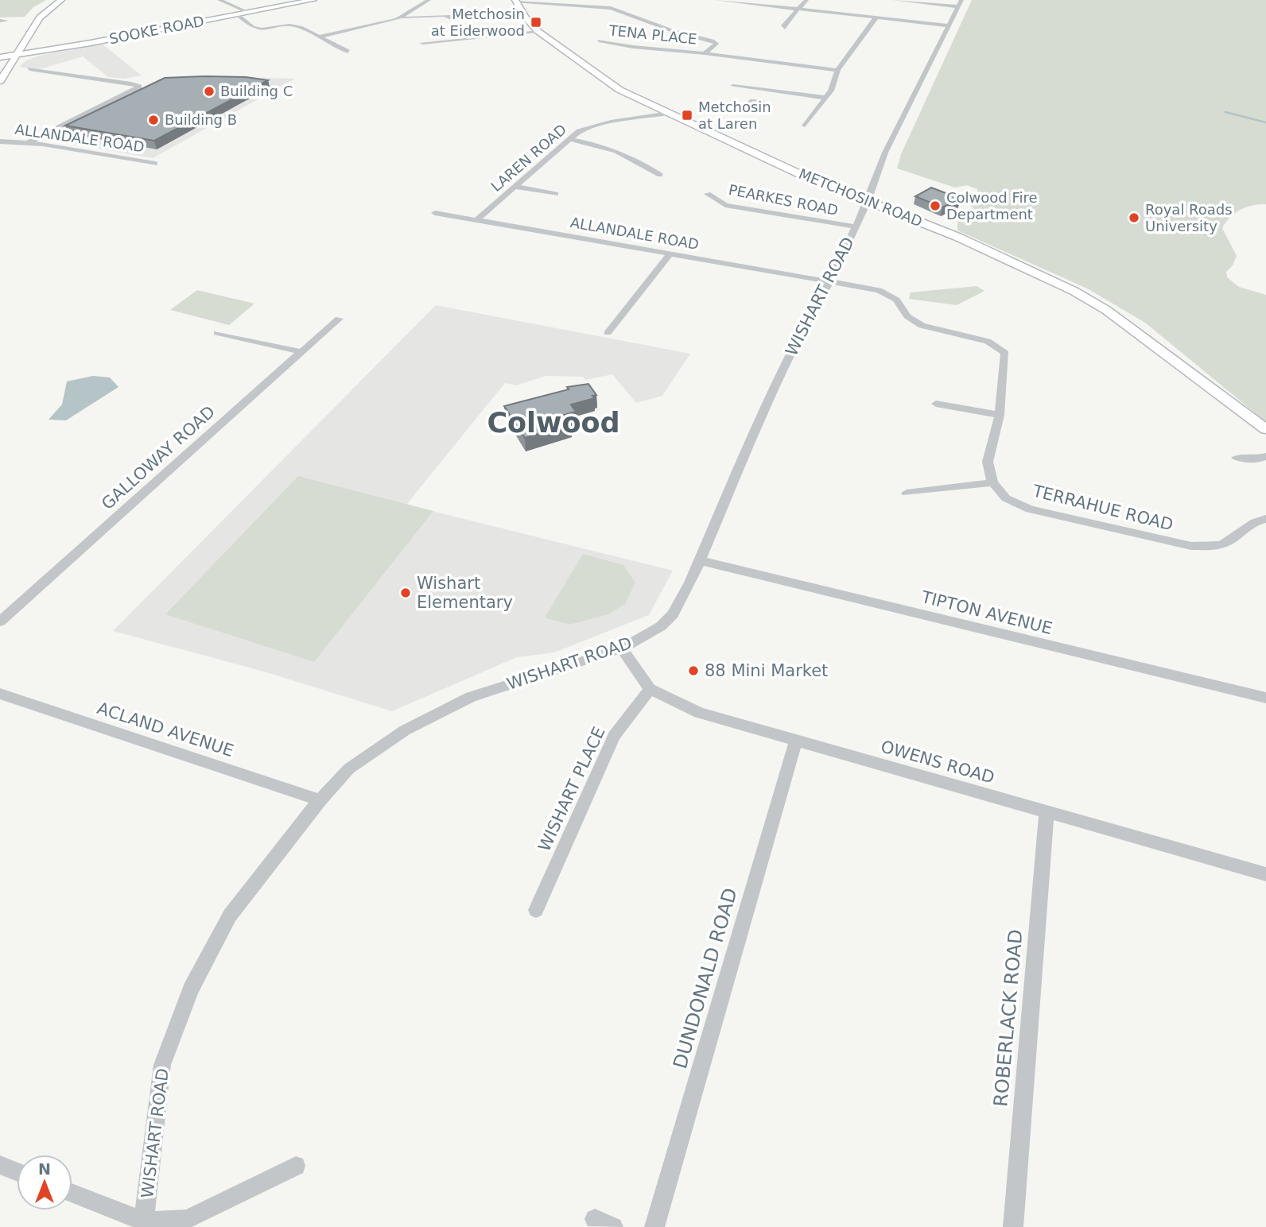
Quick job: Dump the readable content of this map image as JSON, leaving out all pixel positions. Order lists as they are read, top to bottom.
{
  "streets": {
    "main road": ["SOOKE ROAD", "METCHOSIN ROAD"],
    "street": [
      "TENA PLACE",
      "ALLANDALE ROAD",
      "LAREN ROAD",
      "PEARKES ROAD",
      "WISHART ROAD",
      "GALLOWAY ROAD",
      "TERRAHUE ROAD",
      "TIPTON AVENUE",
      "ACLAND AVENUE",
      "OWENS ROAD",
      "WISHART PLACE",
      "DUNDONALD ROAD",
      "ROBERLACK ROAD"
    ]
  },
  "crossings": [
    ["ALLANDALE ROAD", "LAREN ROAD"],
    ["ALLANDALE ROAD", "WISHART ROAD"],
    ["LAREN ROAD", "METCHOSIN ROAD"],
    ["METCHOSIN ROAD", "WISHART ROAD"],
    ["PEARKES ROAD", "WISHART ROAD"],
    ["WISHART ROAD", "TIPTON AVENUE"],
    ["WISHART ROAD", "ACLAND AVENUE"],
    ["WISHART ROAD", "OWENS ROAD"],
    ["OWENS ROAD", "WISHART PLACE"],
    ["OWENS ROAD", "DUNDONALD ROAD"],
    ["OWENS ROAD", "ROBERLACK ROAD"]
  ],
  "districts": ["Colwood"],
  "places": {
    "transit": ["Metchosin at Eiderwood", "Metchosin at Laren"],
    "other": [
      "Building C",
      "Building B",
      "Colwood Fire Department",
      "Royal Roads University",
      "Wishart Elementary",
      "88 Mini Market"
    ]
  },
  "north": "top"
}
